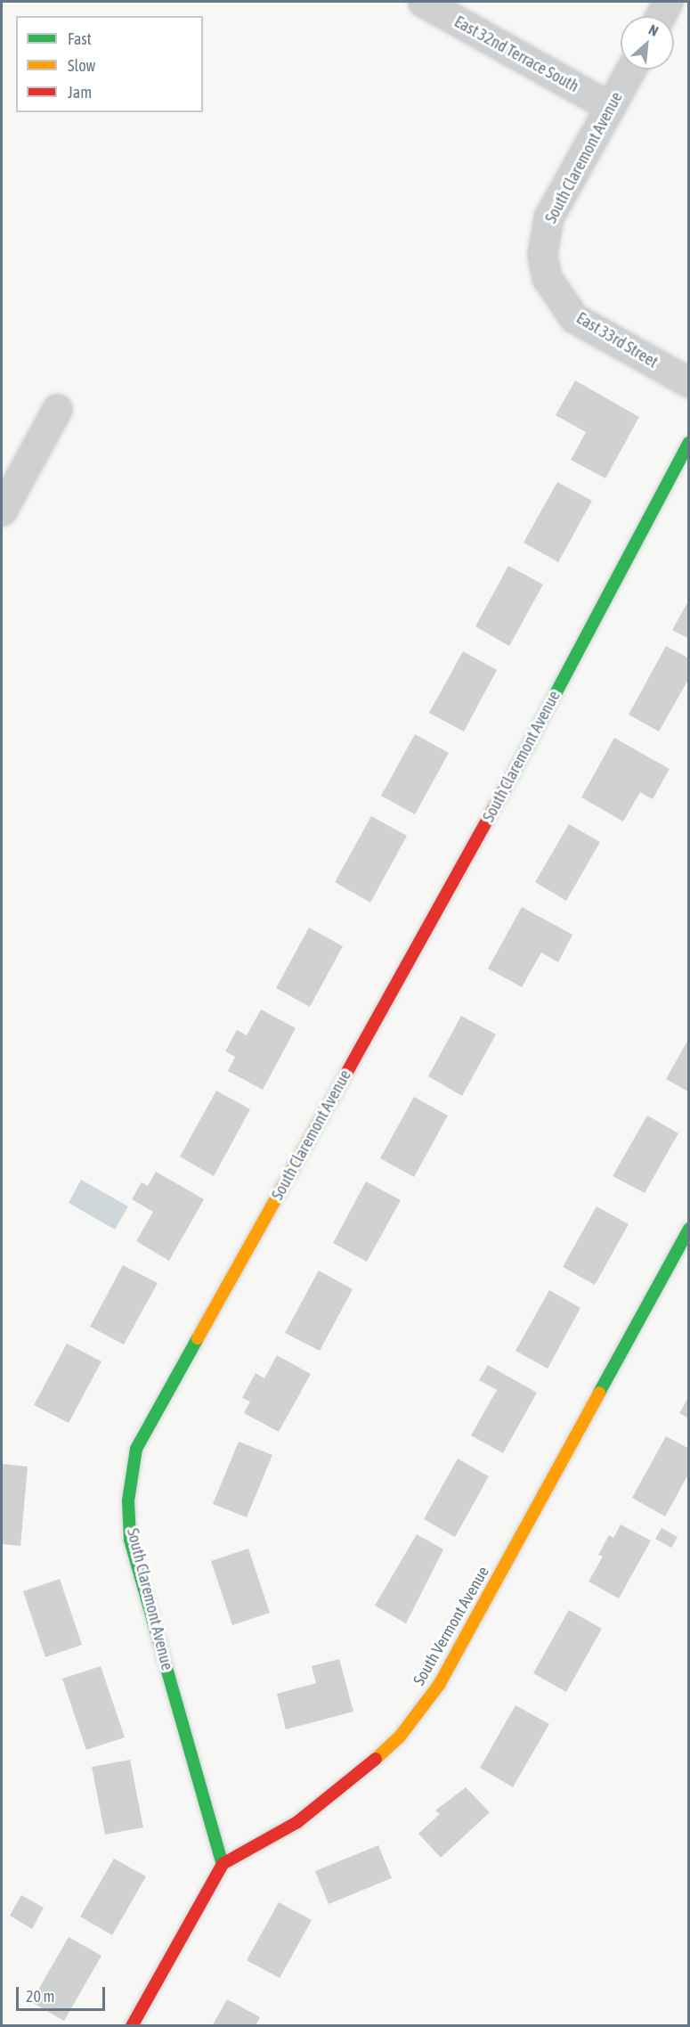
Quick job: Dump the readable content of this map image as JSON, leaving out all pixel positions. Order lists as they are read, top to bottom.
{
  "streets": {
    "street": [
      "East 32nd Terrace South",
      "South Claremont Avenue",
      "East 33rd Street",
      "South Vermont Avenue"
    ]
  },
  "crossings": [
    ["East 32nd Terrace South", "South Claremont Avenue"],
    ["South Claremont Avenue", "East 33rd Street"],
    ["South Claremont Avenue", "South Vermont Avenue"]
  ],
  "legend": ["Fast", "Slow", "Jam"],
  "scale_bar": "20 m",
  "north": "top right"
}
